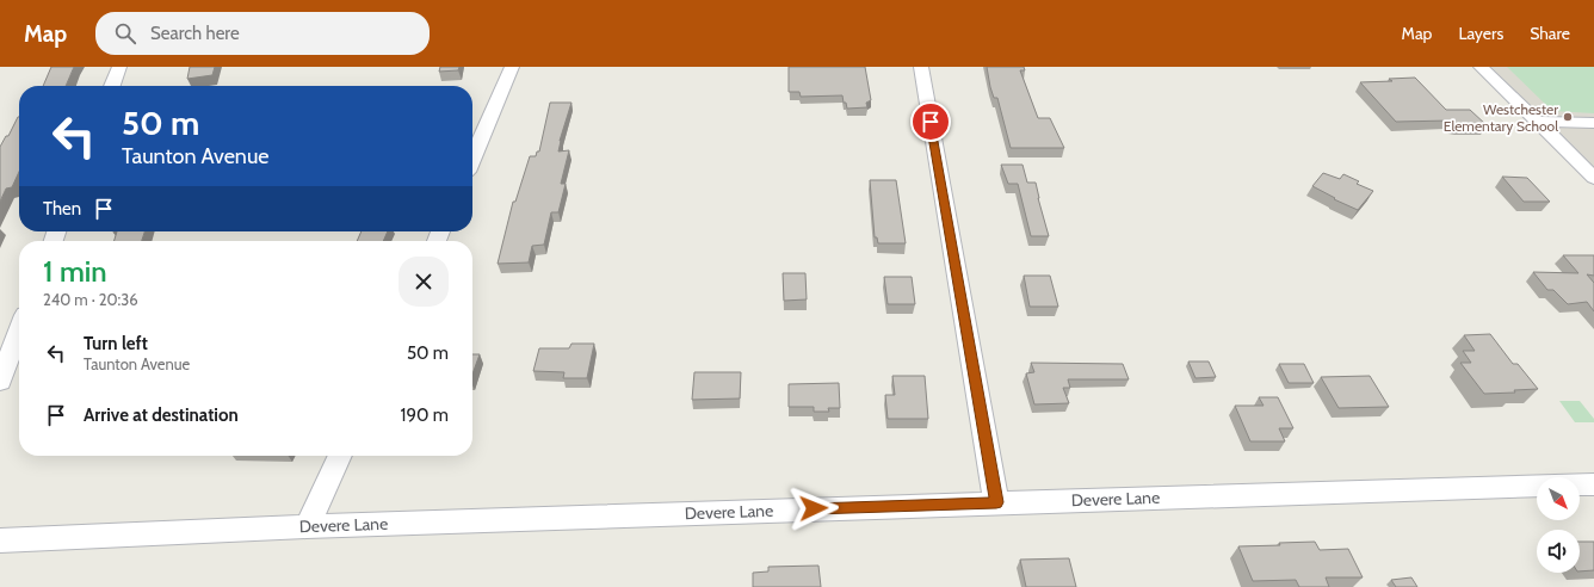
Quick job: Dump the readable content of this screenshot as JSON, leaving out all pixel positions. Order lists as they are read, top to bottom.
{
  "streets": {
    "street": ["Devere Lane"]
  },
  "places": ["Westchester Elementary School"],
  "north": "bottom right",
  "page": {
    "header": "Map",
    "search": "Search here",
    "nav": ["Map", "Layers", "Share"],
    "turn": ["50 m", "Taunton Avenue"],
    "then": "Then",
    "heading": ["1 min", "240 m · 20:36"],
    "list": [
      {
        "name": "Turn left",
        "note": "Taunton Avenue",
        "value": "50 m"
      },
      {
        "name": "Arrive at destination",
        "value": "190 m"
      }
    ]
  }
}
